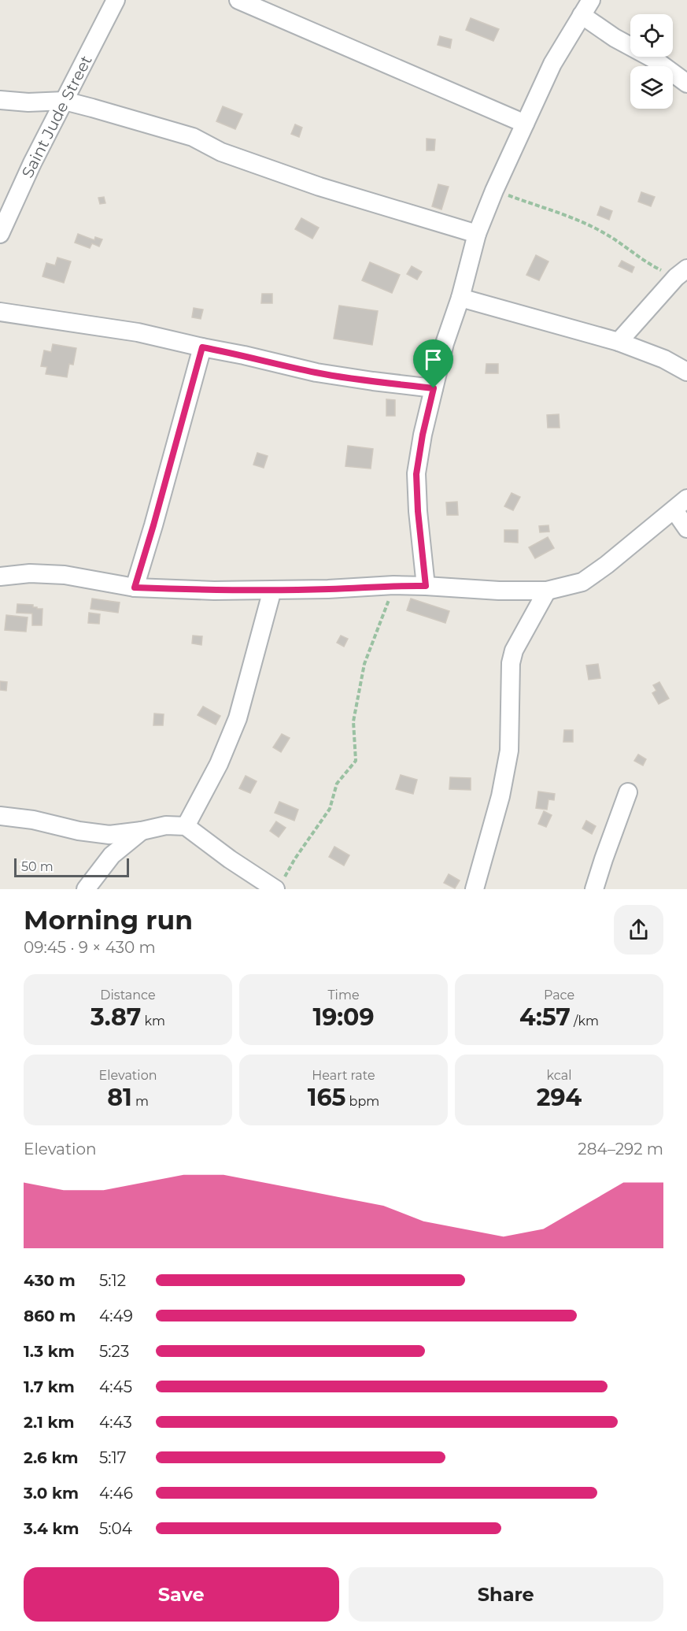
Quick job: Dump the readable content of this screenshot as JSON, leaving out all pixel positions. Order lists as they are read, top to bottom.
{
  "streets": {
    "street": ["Saint Jude Street"]
  },
  "scale_bar": "50 m",
  "page": {
    "scale": "50 m",
    "heading": ["Morning run", "09:45 · 9 × 430 m"],
    "stats": [
      ["Distance", "3.87 km"],
      ["Time", "19:09"],
      ["Pace", "4:57 /km"],
      ["Elevation", "81 m"],
      ["Heart rate", "165 bpm"],
      ["kcal", "294"]
    ],
    "chart": ["Elevation", "284–292 m"],
    "list": [
      {
        "name": "430 m",
        "note": "5:12"
      },
      {
        "name": "860 m",
        "note": "4:49"
      },
      {
        "name": "1.3 km",
        "note": "5:23"
      },
      {
        "name": "1.7 km",
        "note": "4:45"
      },
      {
        "name": "2.1 km",
        "note": "4:43"
      },
      {
        "name": "2.6 km",
        "note": "5:17"
      },
      {
        "name": "3.0 km",
        "note": "4:46"
      },
      {
        "name": "3.4 km",
        "note": "5:04"
      }
    ],
    "buttons": ["Save", "Share"]
  }
}
